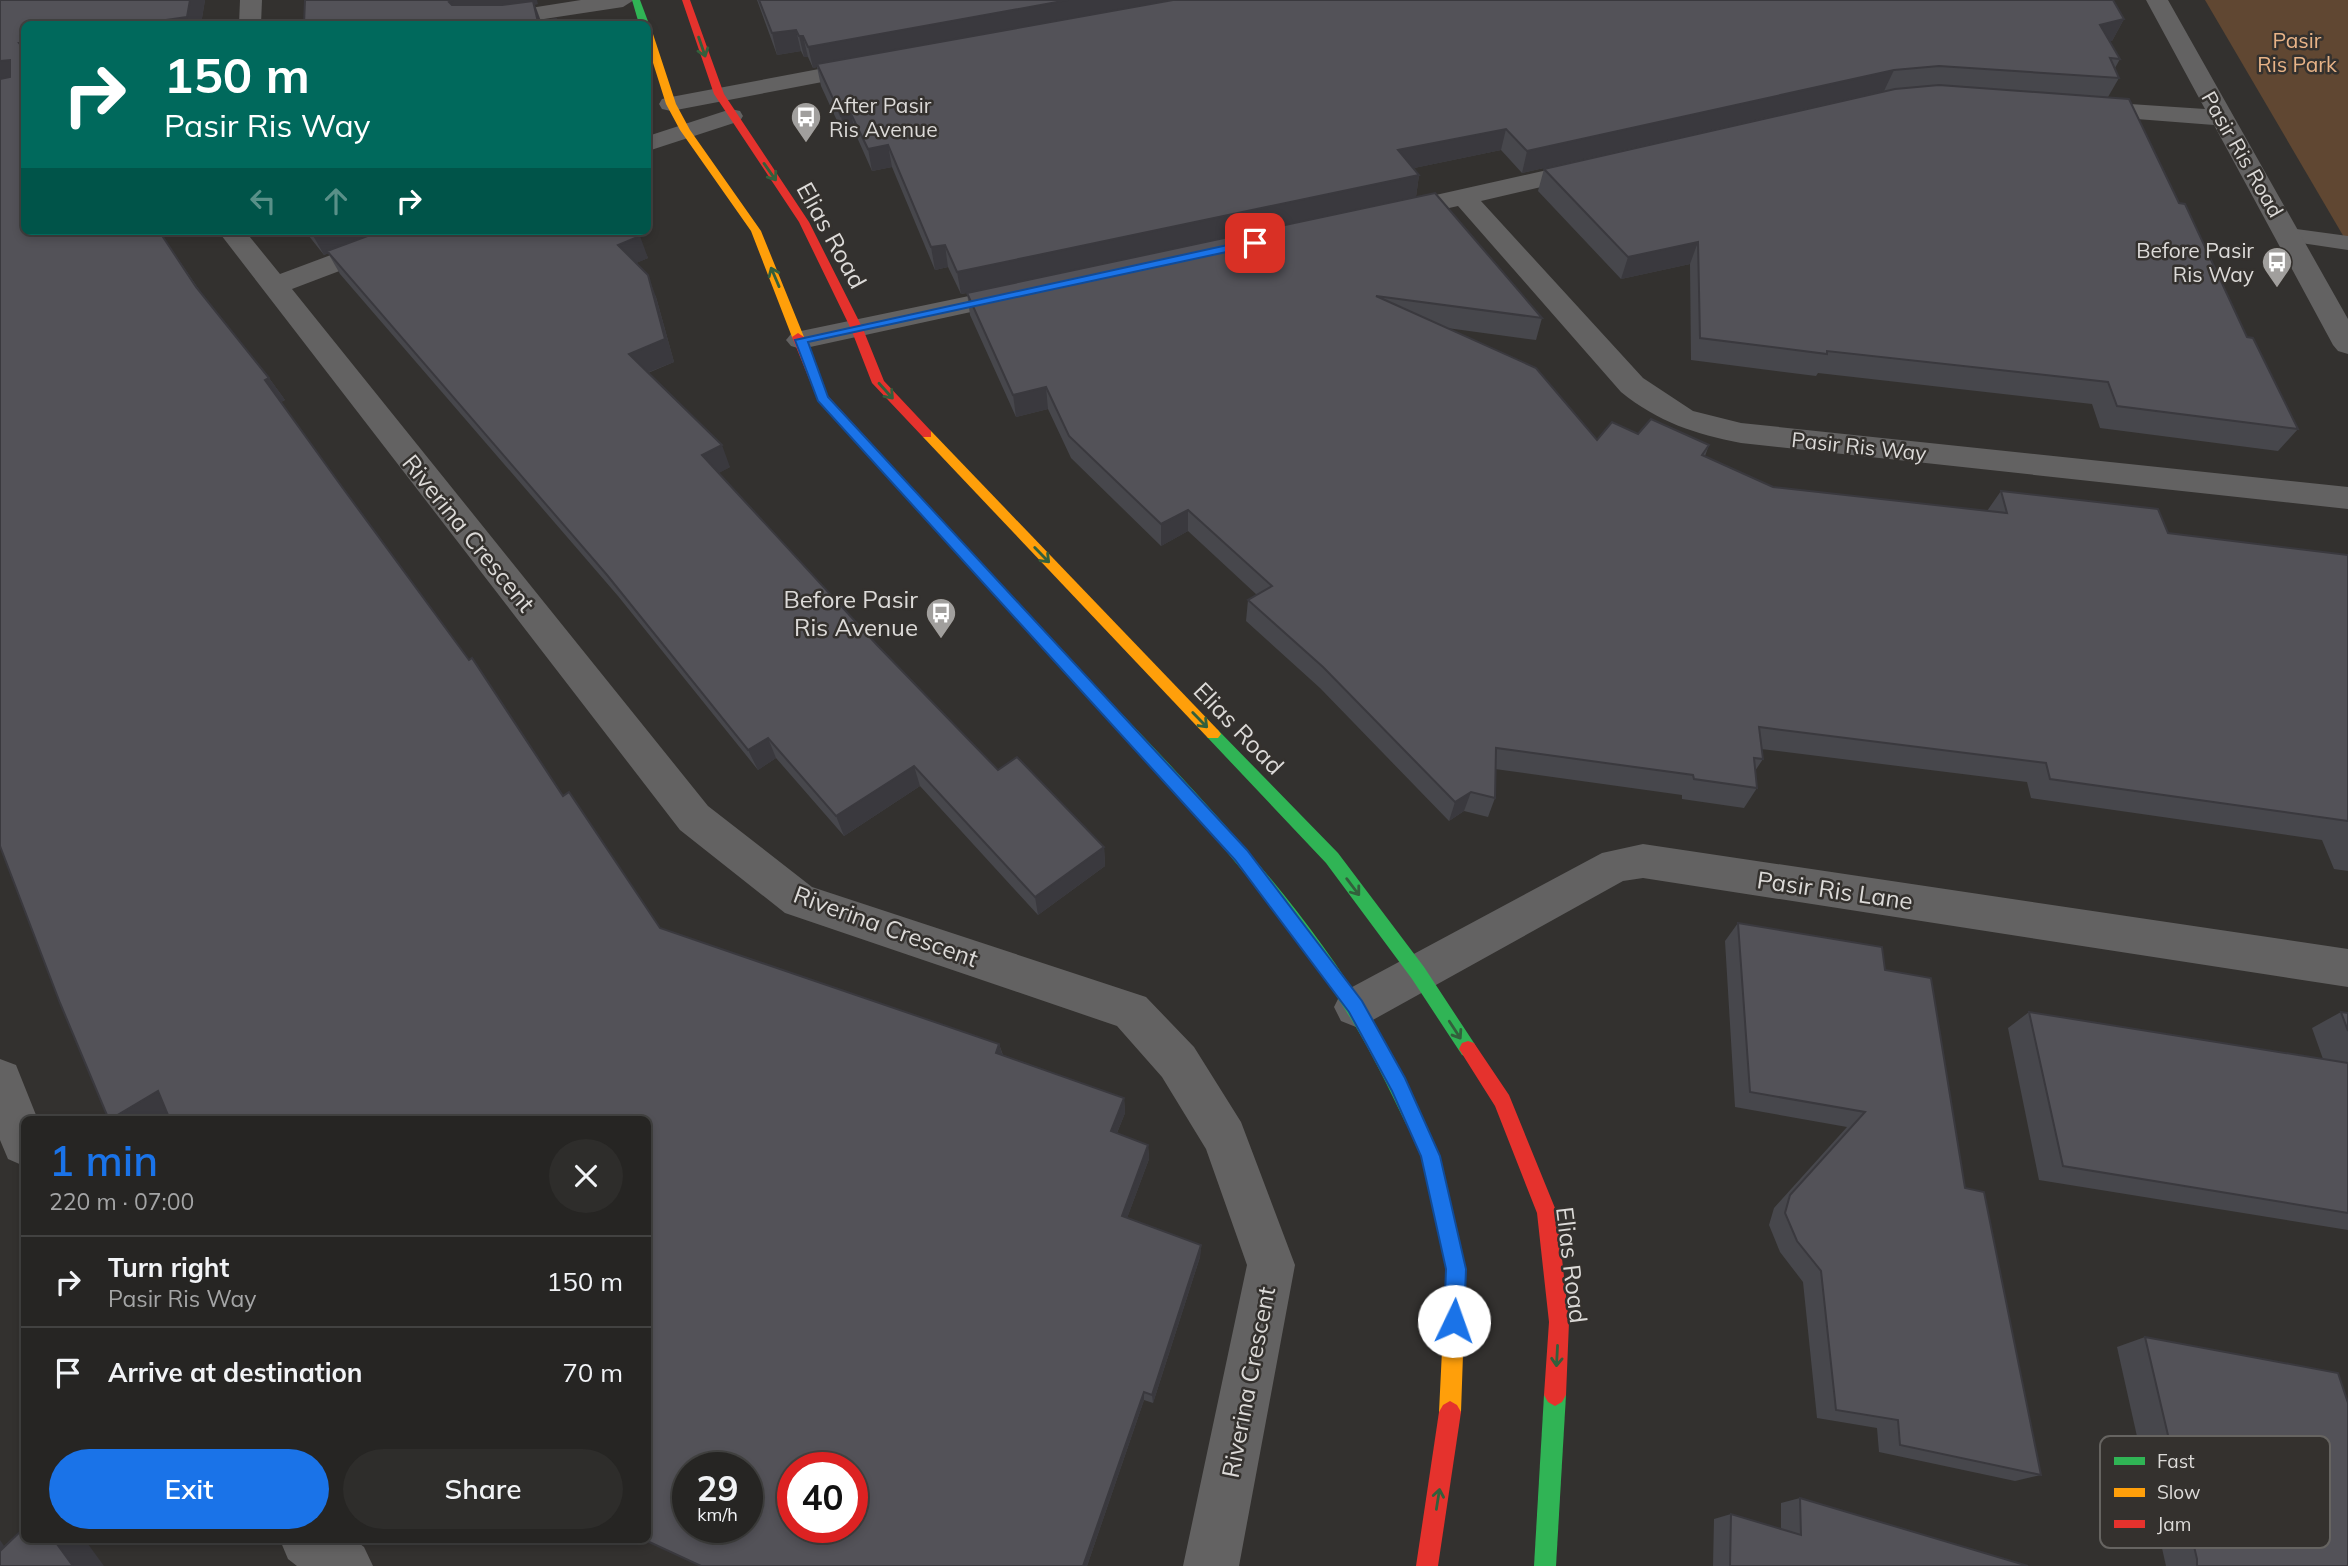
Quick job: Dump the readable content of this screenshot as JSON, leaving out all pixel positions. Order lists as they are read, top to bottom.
{
  "streets": {
    "street": [
      "Pasir Ris Road",
      "Elias Road",
      "Pasir Ris Way",
      "Riverina Crescent",
      "Pasir Ris Lane"
    ]
  },
  "crossings": [
    ["Elias Road", "Pasir Ris Lane"]
  ],
  "parks": ["Pasir Ris Park"],
  "places": {
    "bus stop": ["After Pasir Ris Avenue", "Before Pasir Ris Way", "Before Pasir Ris Avenue"]
  },
  "legend": ["Fast", "Slow", "Jam"],
  "page": {
    "turn": ["150 m", "Pasir Ris Way"],
    "heading": ["1 min", "220 m · 07:00"],
    "list": [
      {
        "name": "Turn right",
        "note": "Pasir Ris Way",
        "value": "150 m"
      },
      {
        "name": "Arrive at destination",
        "value": "70 m"
      }
    ],
    "buttons": ["Exit", "Share"],
    "speed": "29 km/h",
    "limit": "40"
  }
}
